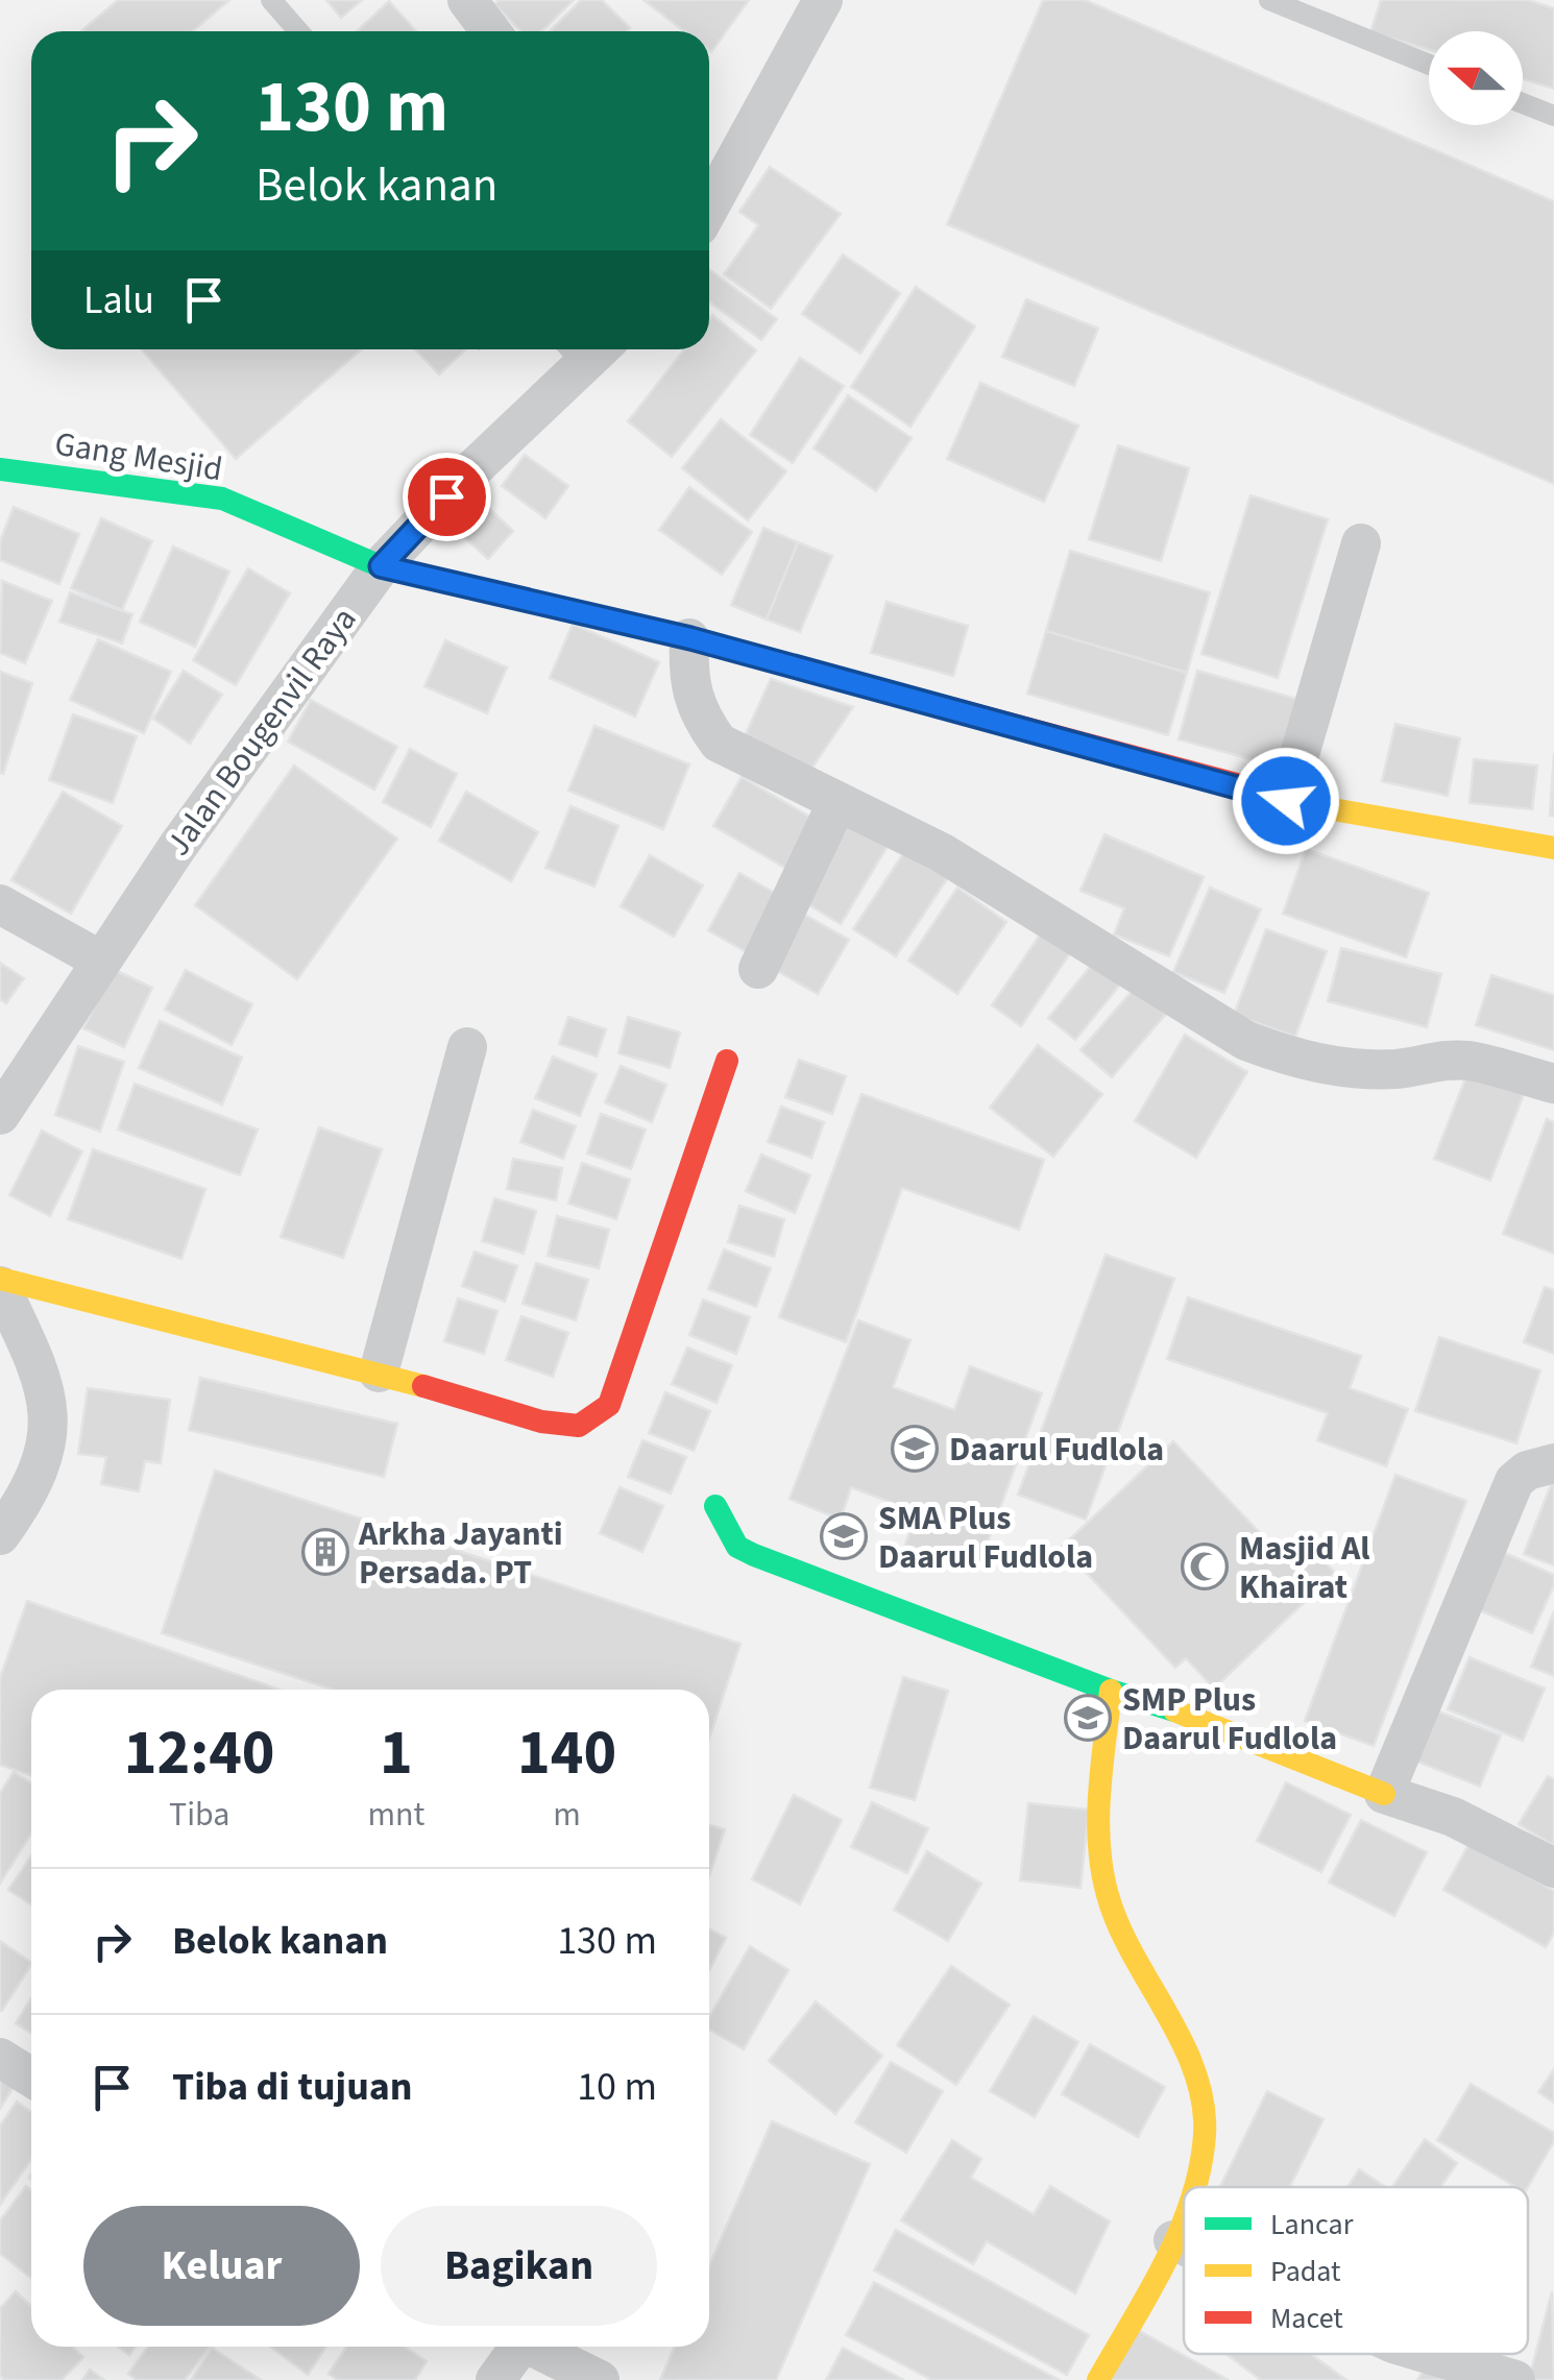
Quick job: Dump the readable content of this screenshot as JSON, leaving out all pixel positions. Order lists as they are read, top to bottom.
{
  "streets": {
    "street": ["Gang Mesjid", "Jalan Bougenvil Raya"]
  },
  "crossings": [
    ["Gang Mesjid", "Jalan Bougenvil Raya"]
  ],
  "places": {
    "school or university": ["Daarul Fudlola", "SMA Plus Daarul Fudlola", "SMP Plus Daarul Fudlola"],
    "building": ["Arkha Jayanti Persada. PT"],
    "mosque": ["Masjid Al Khairat"]
  },
  "legend": ["Lancar", "Padat", "Macet"],
  "north": "left",
  "page": {
    "turn": ["130 m", "Belok kanan"],
    "then": "Lalu",
    "eta": [
      "12:40",
      "Tiba",
      "1",
      "mnt",
      "140",
      "m"
    ],
    "list": [
      {
        "name": "Belok kanan",
        "value": "130 m"
      },
      {
        "name": "Tiba di tujuan",
        "value": "10 m"
      }
    ],
    "buttons": ["Keluar", "Bagikan"]
  }
}
